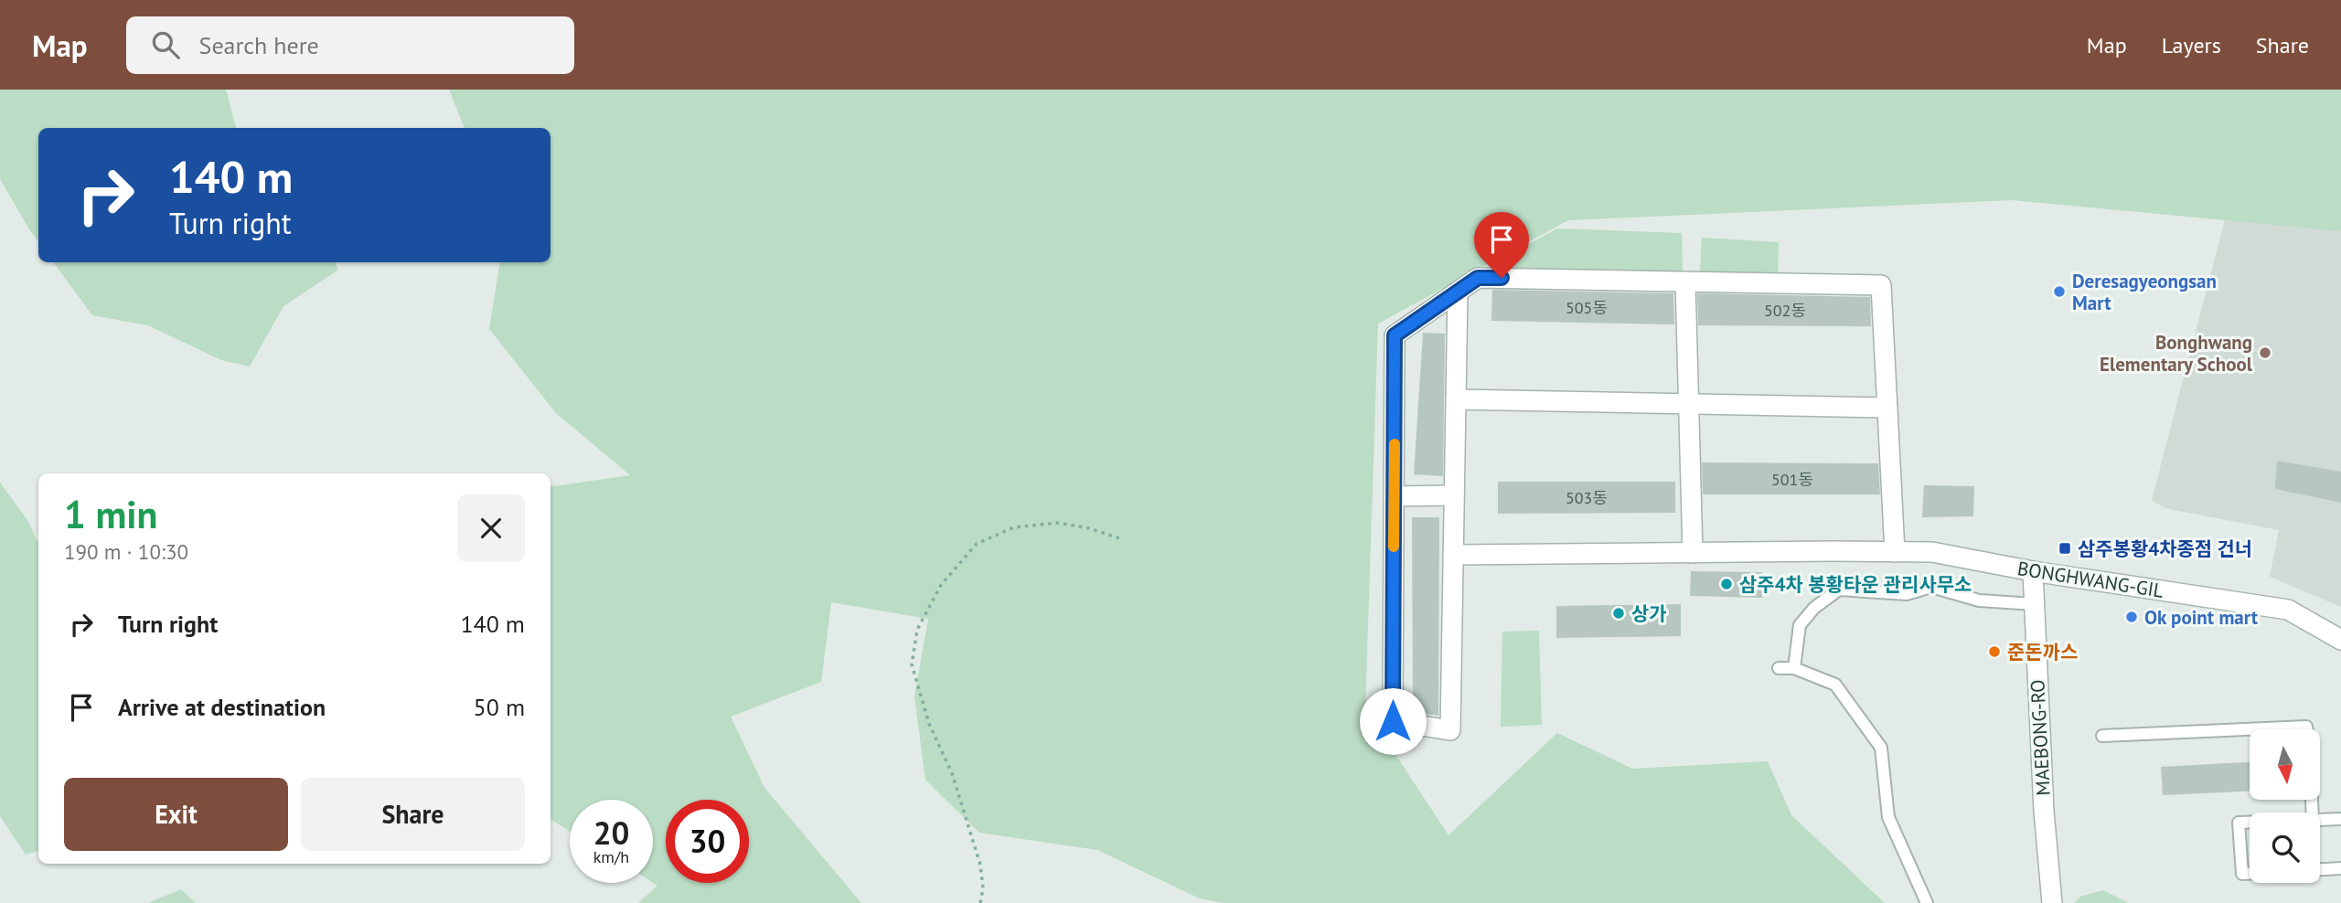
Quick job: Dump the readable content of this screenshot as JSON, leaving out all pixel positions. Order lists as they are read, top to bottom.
{
  "streets": {
    "street": ["BONGHWANG-GIL", "MAEBONG-RO"]
  },
  "crossings": [
    ["BONGHWANG-GIL", "MAEBONG-RO"]
  ],
  "places": {
    "other": [
      "Deresagyeongsan Mart",
      "Bonghwang Elementary School",
      "삼주4차 봉황타운 관리사무소",
      "상가",
      "Ok point mart",
      "준돈까스"
    ],
    "transit": ["삼주봉황4차종점 건너"]
  },
  "house_numbers": [
    "505동",
    "502동",
    "501동",
    "503동"
  ],
  "north": "bottom",
  "page": {
    "header": "Map",
    "search": "Search here",
    "nav": ["Map", "Layers", "Share"],
    "turn": ["140 m", "Turn right"],
    "heading": ["1 min", "190 m · 10:30"],
    "list": [
      {
        "name": "Turn right",
        "value": "140 m"
      },
      {
        "name": "Arrive at destination",
        "value": "50 m"
      }
    ],
    "buttons": ["Exit", "Share"],
    "speed": "20 km/h",
    "limit": "30"
  }
}
